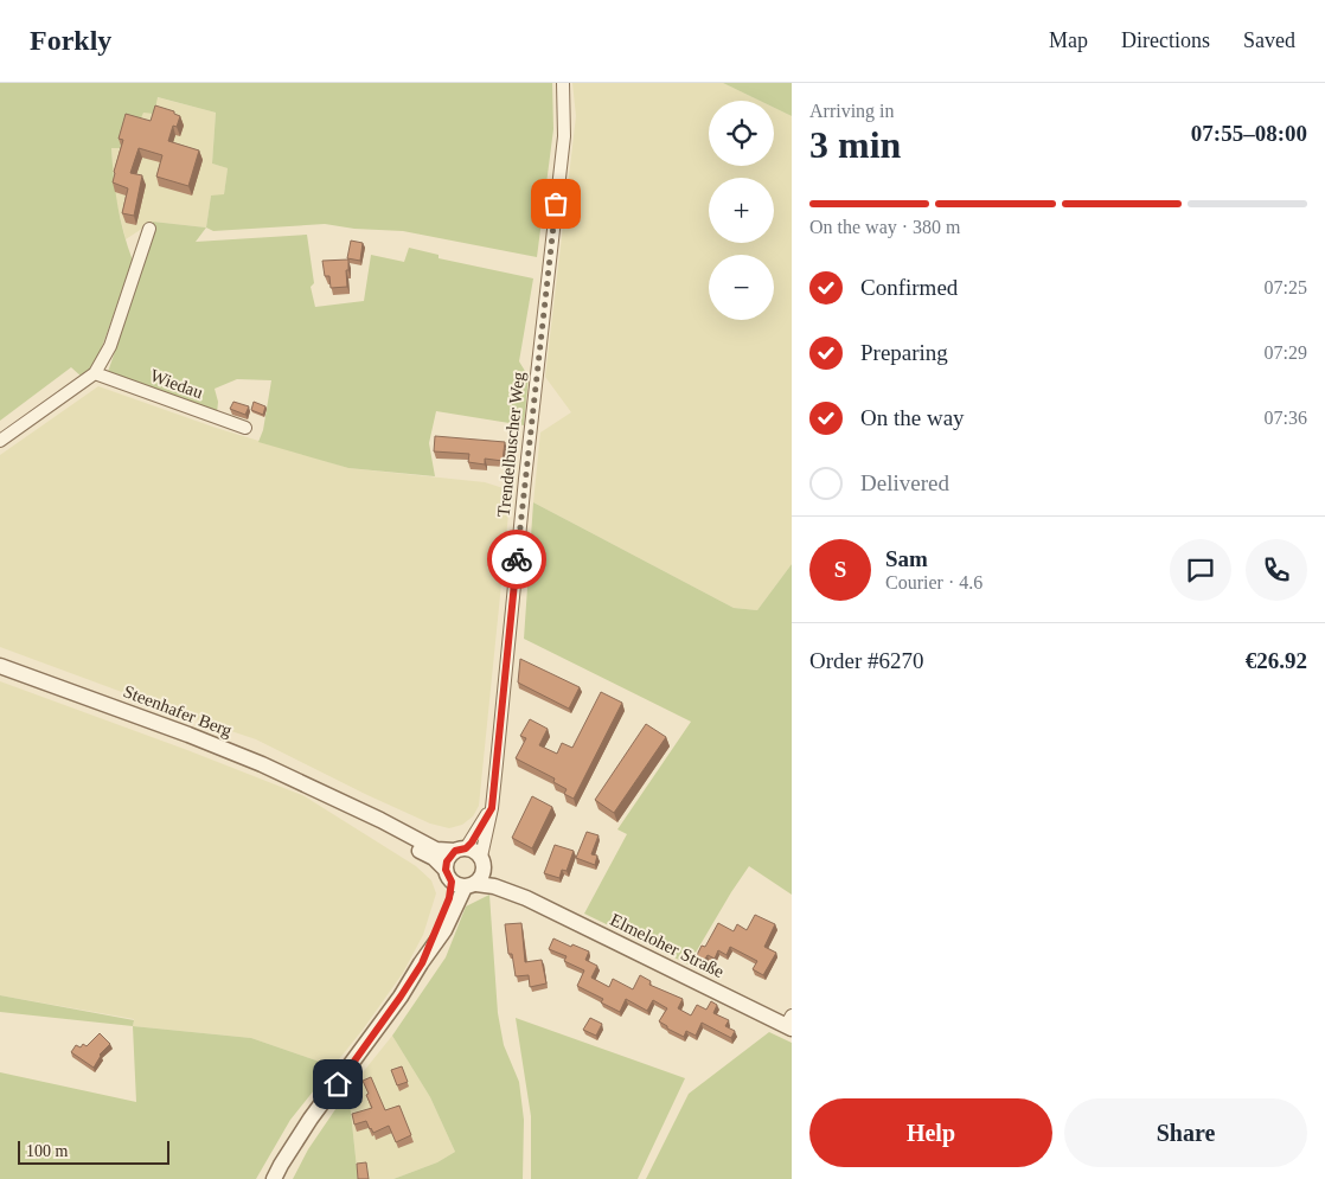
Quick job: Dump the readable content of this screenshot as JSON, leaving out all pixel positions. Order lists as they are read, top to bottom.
{
  "streets": {
    "street": [
      "Wiedau",
      "Trendelbuscher Weg",
      "Steenhafer Berg",
      "Elmeloher Straße"
    ]
  },
  "crossings": [
    ["Trendelbuscher Weg", "Steenhafer Berg"],
    ["Trendelbuscher Weg", "Elmeloher Straße"],
    ["Steenhafer Berg", "Elmeloher Straße"]
  ],
  "scale_bar": "100 m",
  "page": {
    "header": "Forkly",
    "nav": ["Map", "Directions", "Saved"],
    "heading": ["3 min", "Arriving in", "07:55–08:00"],
    "panel": [
      "Sam",
      "Courier · 4.6",
      "Order #6270",
      "€26.92"
    ],
    "map_buttons": ["+", "−"],
    "bar": "On the way · 380 m",
    "list": [
      ["Confirmed", "07:25"],
      ["Preparing", "07:29"],
      ["On the way", "07:36"],
      "Delivered"
    ],
    "round": "S",
    "buttons": ["Help", "Share"],
    "scale": "100 m"
  }
}
